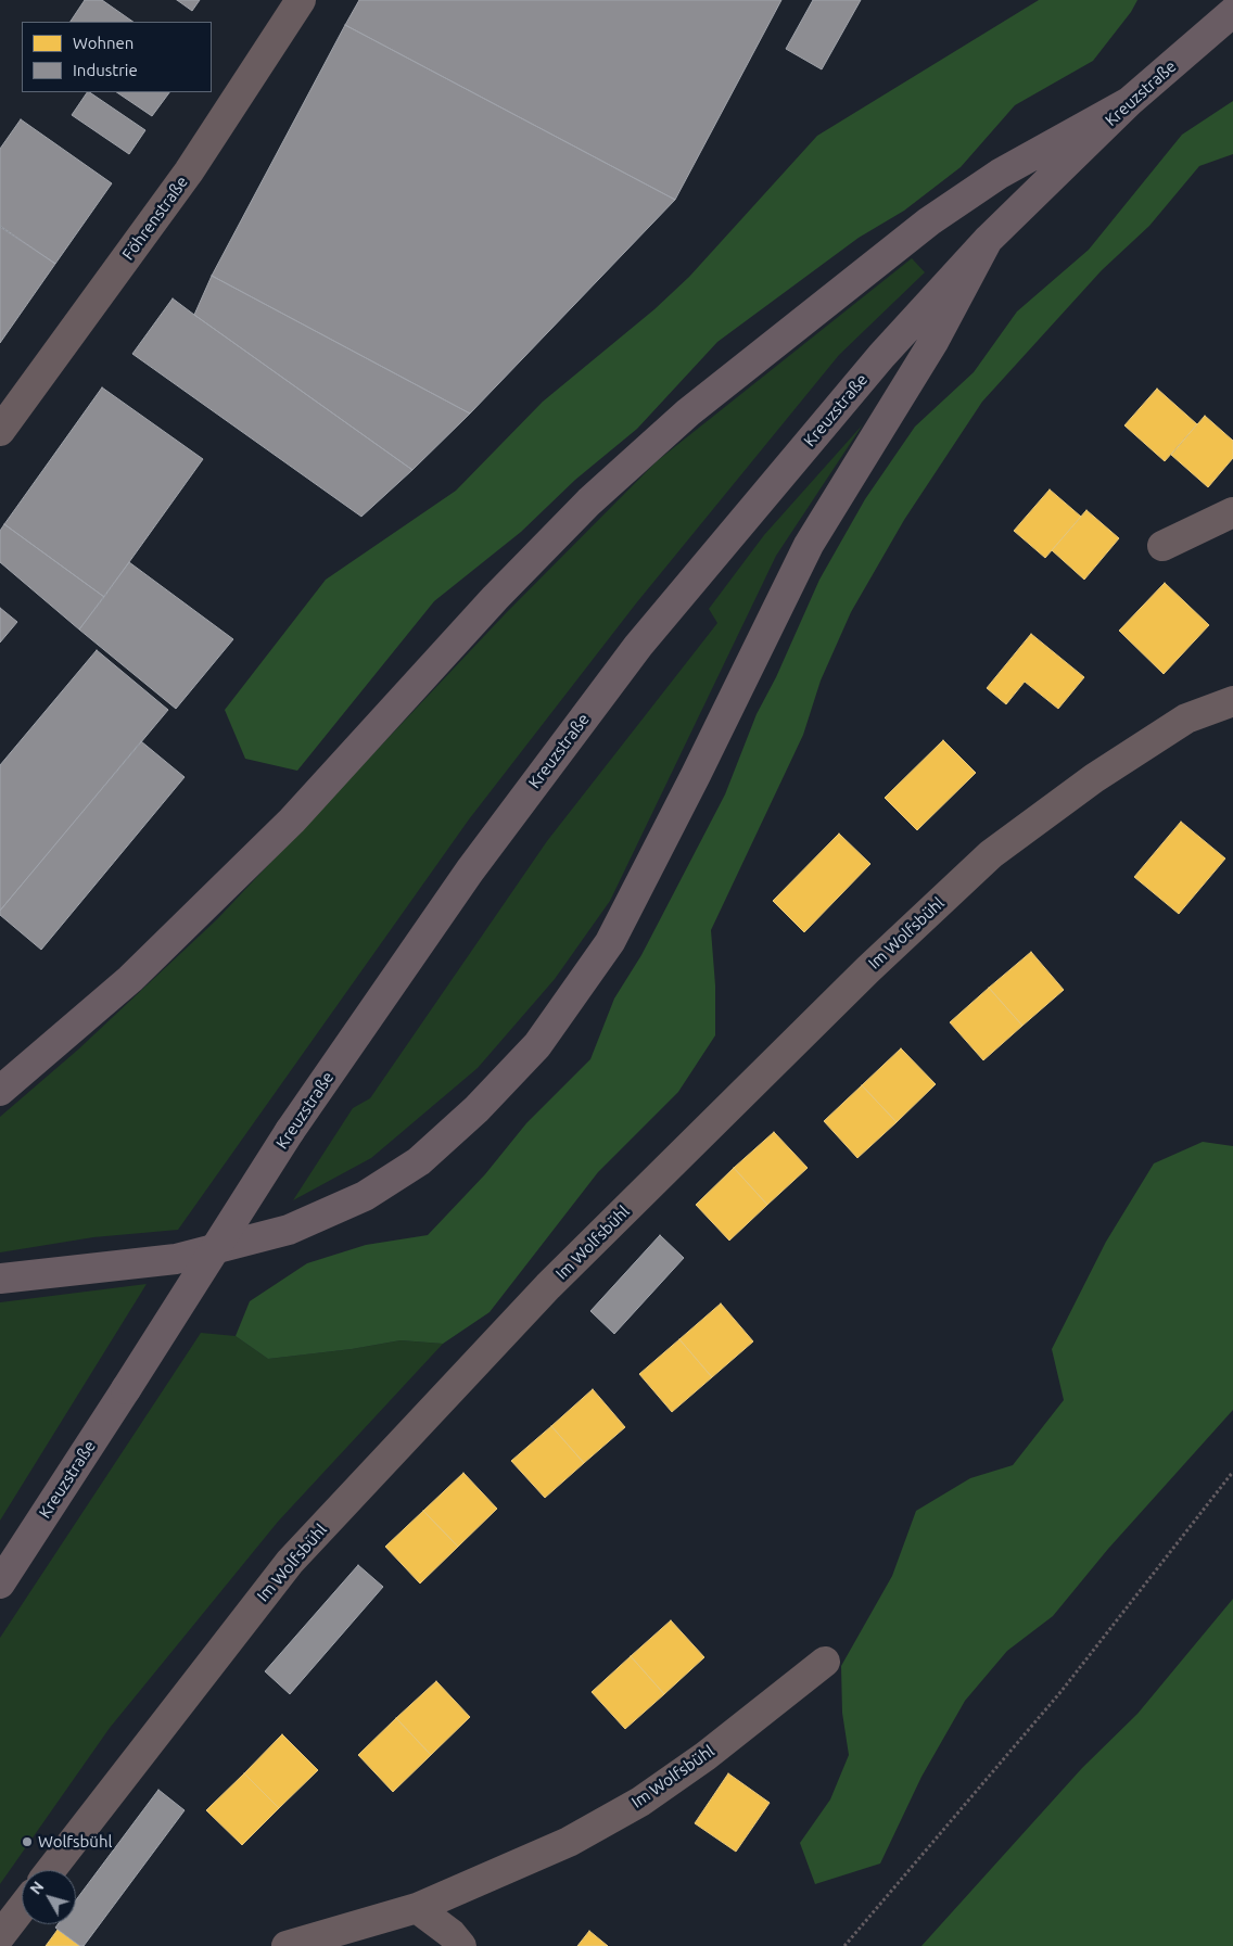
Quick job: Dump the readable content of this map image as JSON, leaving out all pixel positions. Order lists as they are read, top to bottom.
{
  "streets": {
    "main road": ["Kreuzstraße"],
    "street": ["Föhrenstraße", "Im Wolfsbühl"]
  },
  "places": ["Wolfsbühl"],
  "legend": ["Wohnen", "Industrie"],
  "north": "top left"
}
